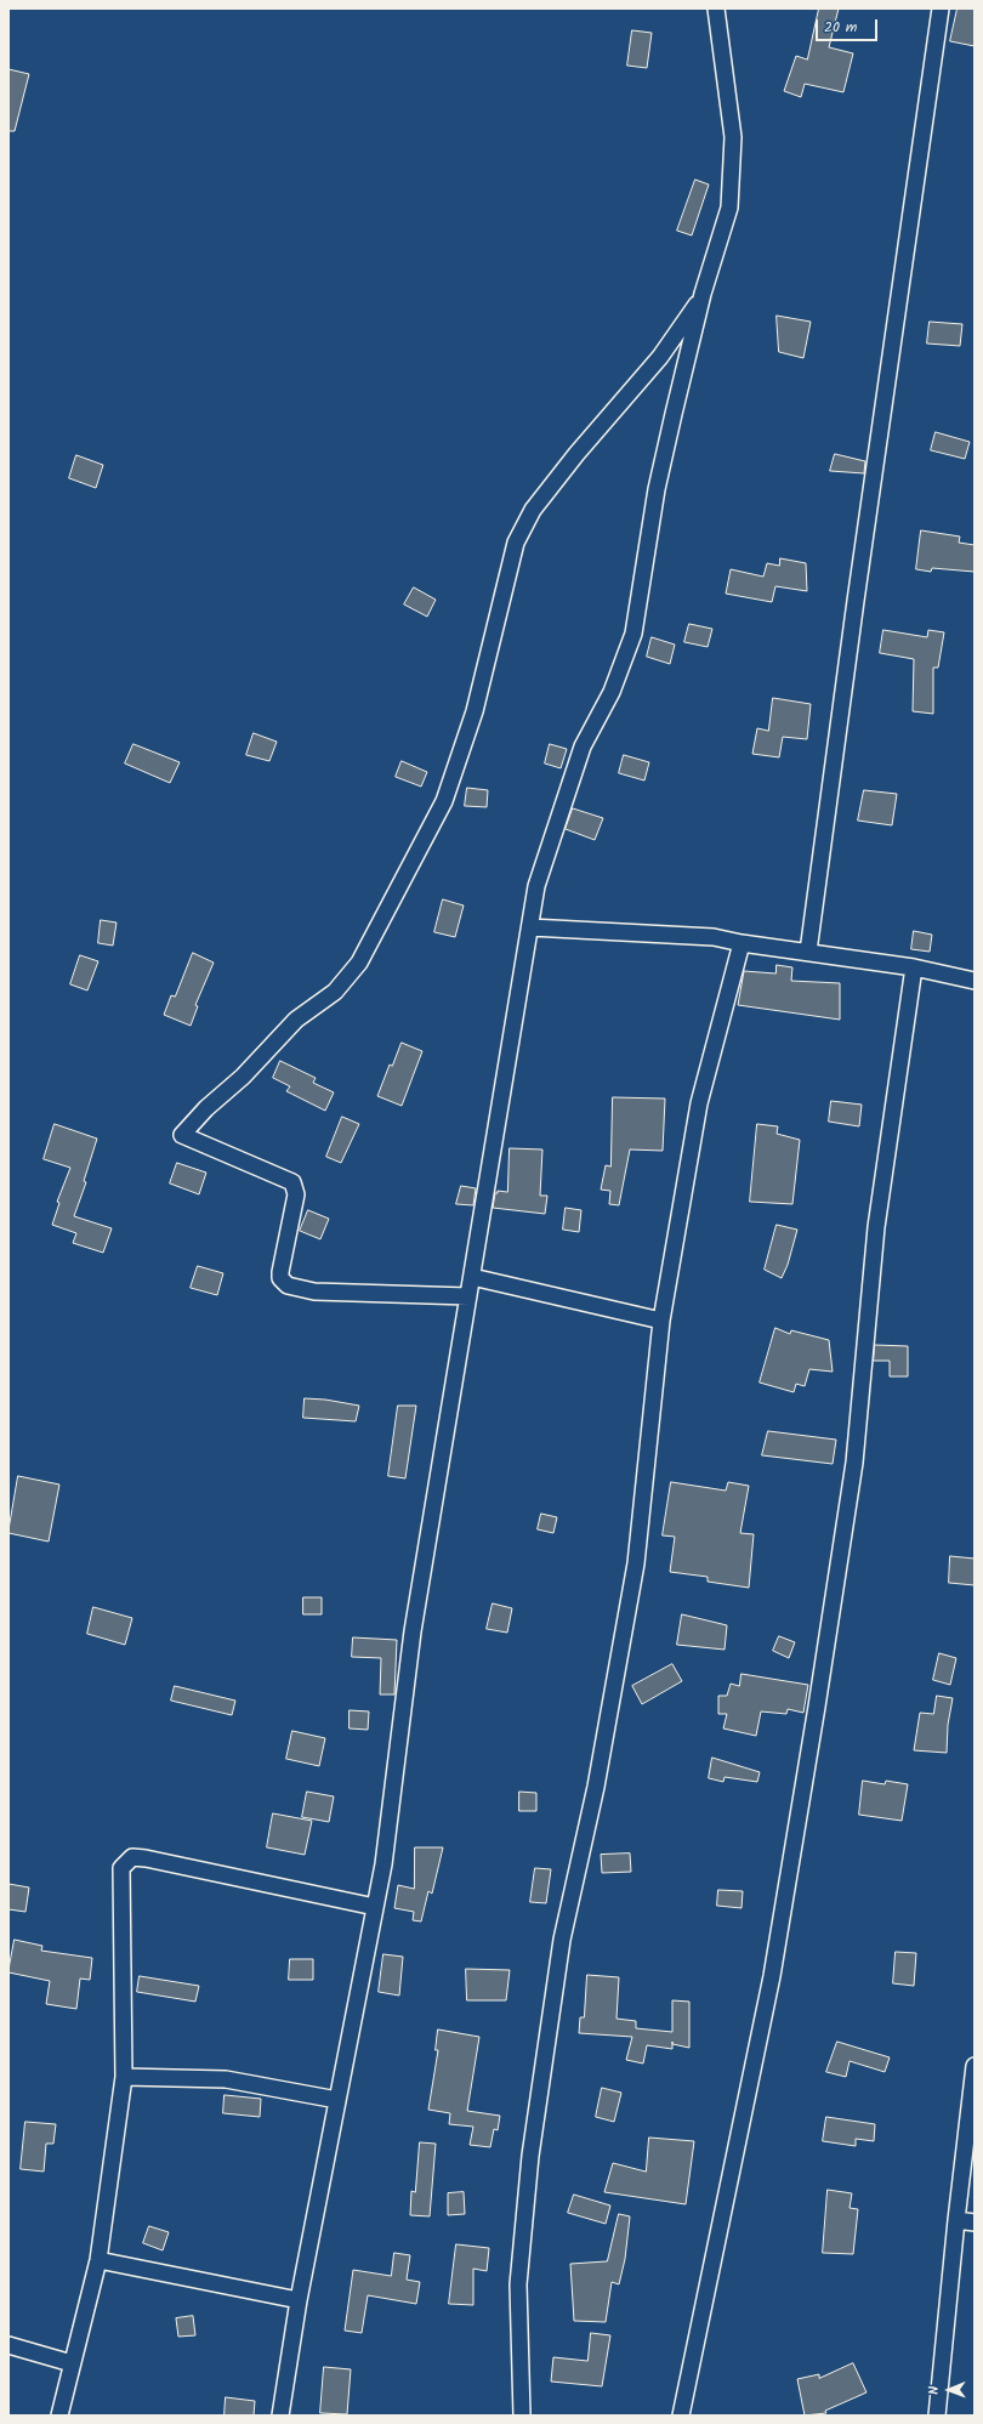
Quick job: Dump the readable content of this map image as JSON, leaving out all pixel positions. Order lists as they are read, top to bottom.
{
  "scale_bar": "20 m",
  "north": "left"
}
